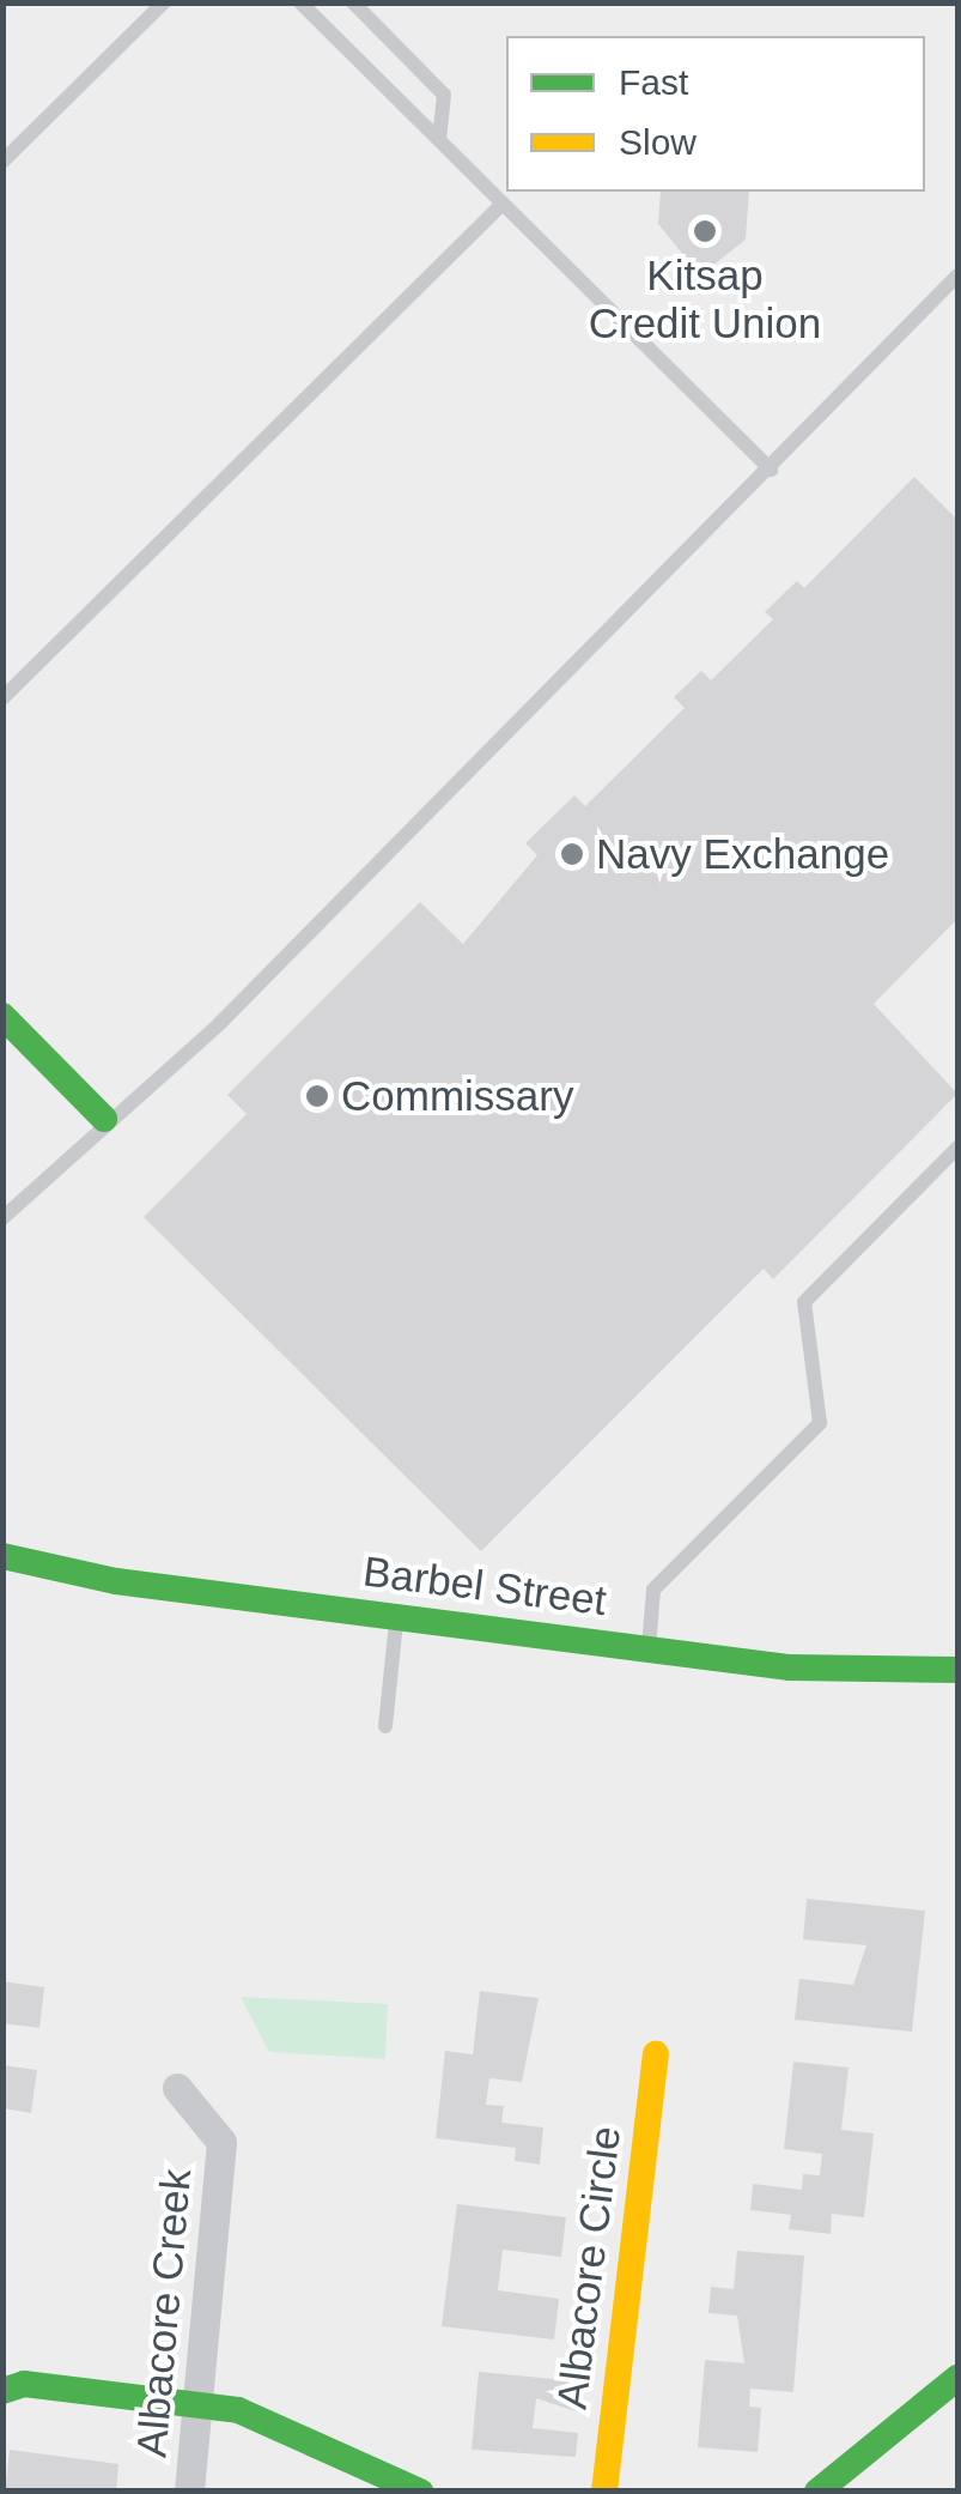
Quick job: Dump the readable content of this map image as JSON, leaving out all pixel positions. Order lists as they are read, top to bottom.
{
  "streets": {
    "street": ["Barbel Street", "Albacore Circle", "Albacore Creek"]
  },
  "places": ["Kitsap Credit Union", "Navy Exchange", "Commissary"],
  "legend": ["Fast", "Slow"]
}
